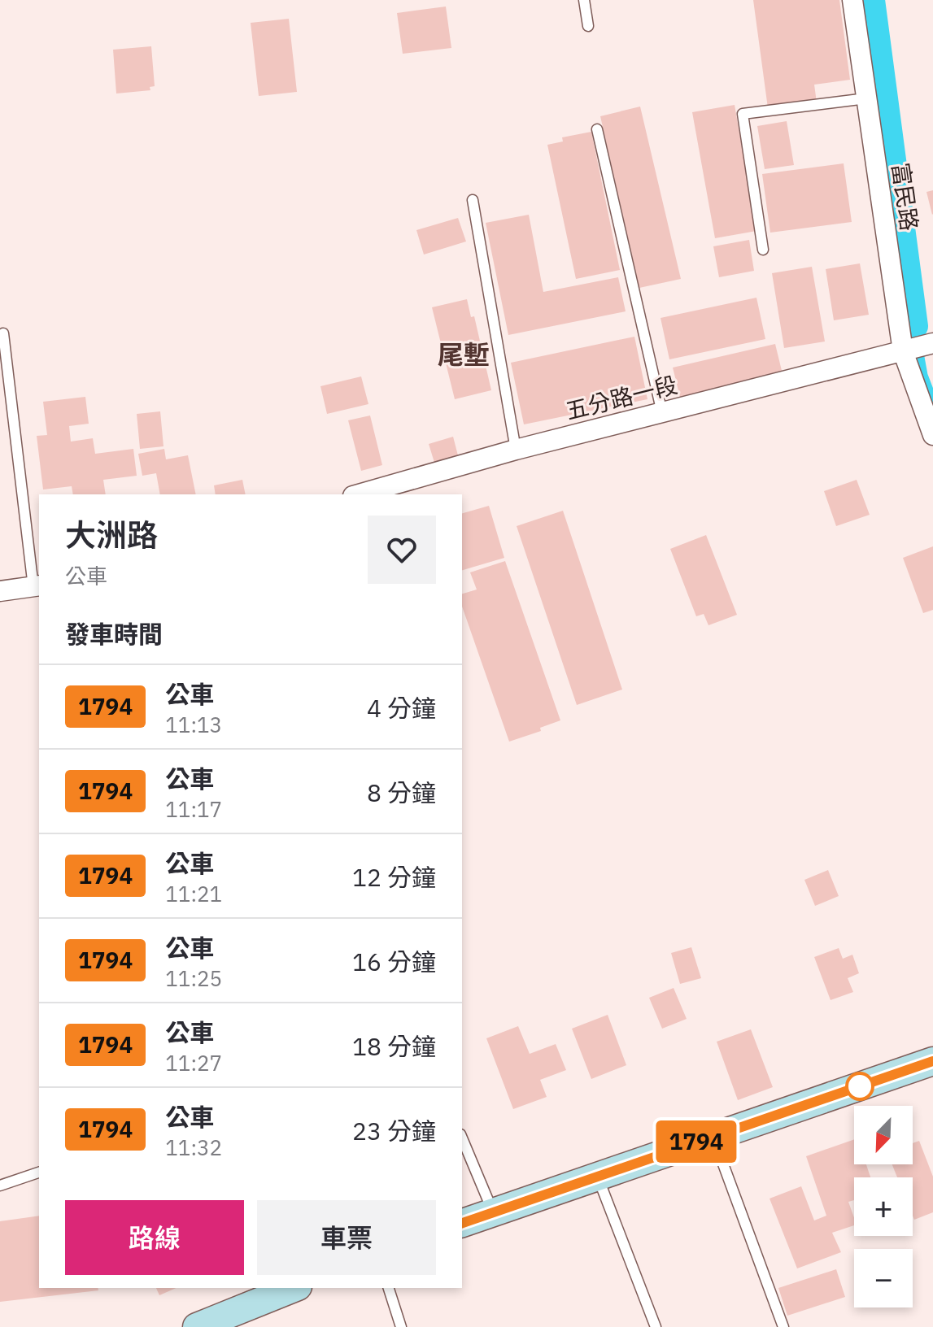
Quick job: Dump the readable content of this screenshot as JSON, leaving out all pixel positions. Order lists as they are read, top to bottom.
{
  "streets": {
    "street": ["富民路", "五分路一段"]
  },
  "crossings": [
    ["富民路", "五分路一段"]
  ],
  "districts": ["尾塹"],
  "lines": ["bus line 1794"],
  "north": "bottom left",
  "page": {
    "on_map": "1794",
    "heading": [
      ["大洲路", "公車"],
      "發車時間"
    ],
    "list": [
      {
        "mark": "1794",
        "name": "公車",
        "note": "11:13",
        "value": "4 分鐘"
      },
      {
        "mark": "1794",
        "name": "公車",
        "note": "11:17",
        "value": "8 分鐘"
      },
      {
        "mark": "1794",
        "name": "公車",
        "note": "11:21",
        "value": "12 分鐘"
      },
      {
        "mark": "1794",
        "name": "公車",
        "note": "11:25",
        "value": "16 分鐘"
      },
      {
        "mark": "1794",
        "name": "公車",
        "note": "11:27",
        "value": "18 分鐘"
      },
      {
        "mark": "1794",
        "name": "公車",
        "note": "11:32",
        "value": "23 分鐘"
      }
    ],
    "map_buttons": ["+", "−"],
    "buttons": ["路線", "車票"]
  }
}
